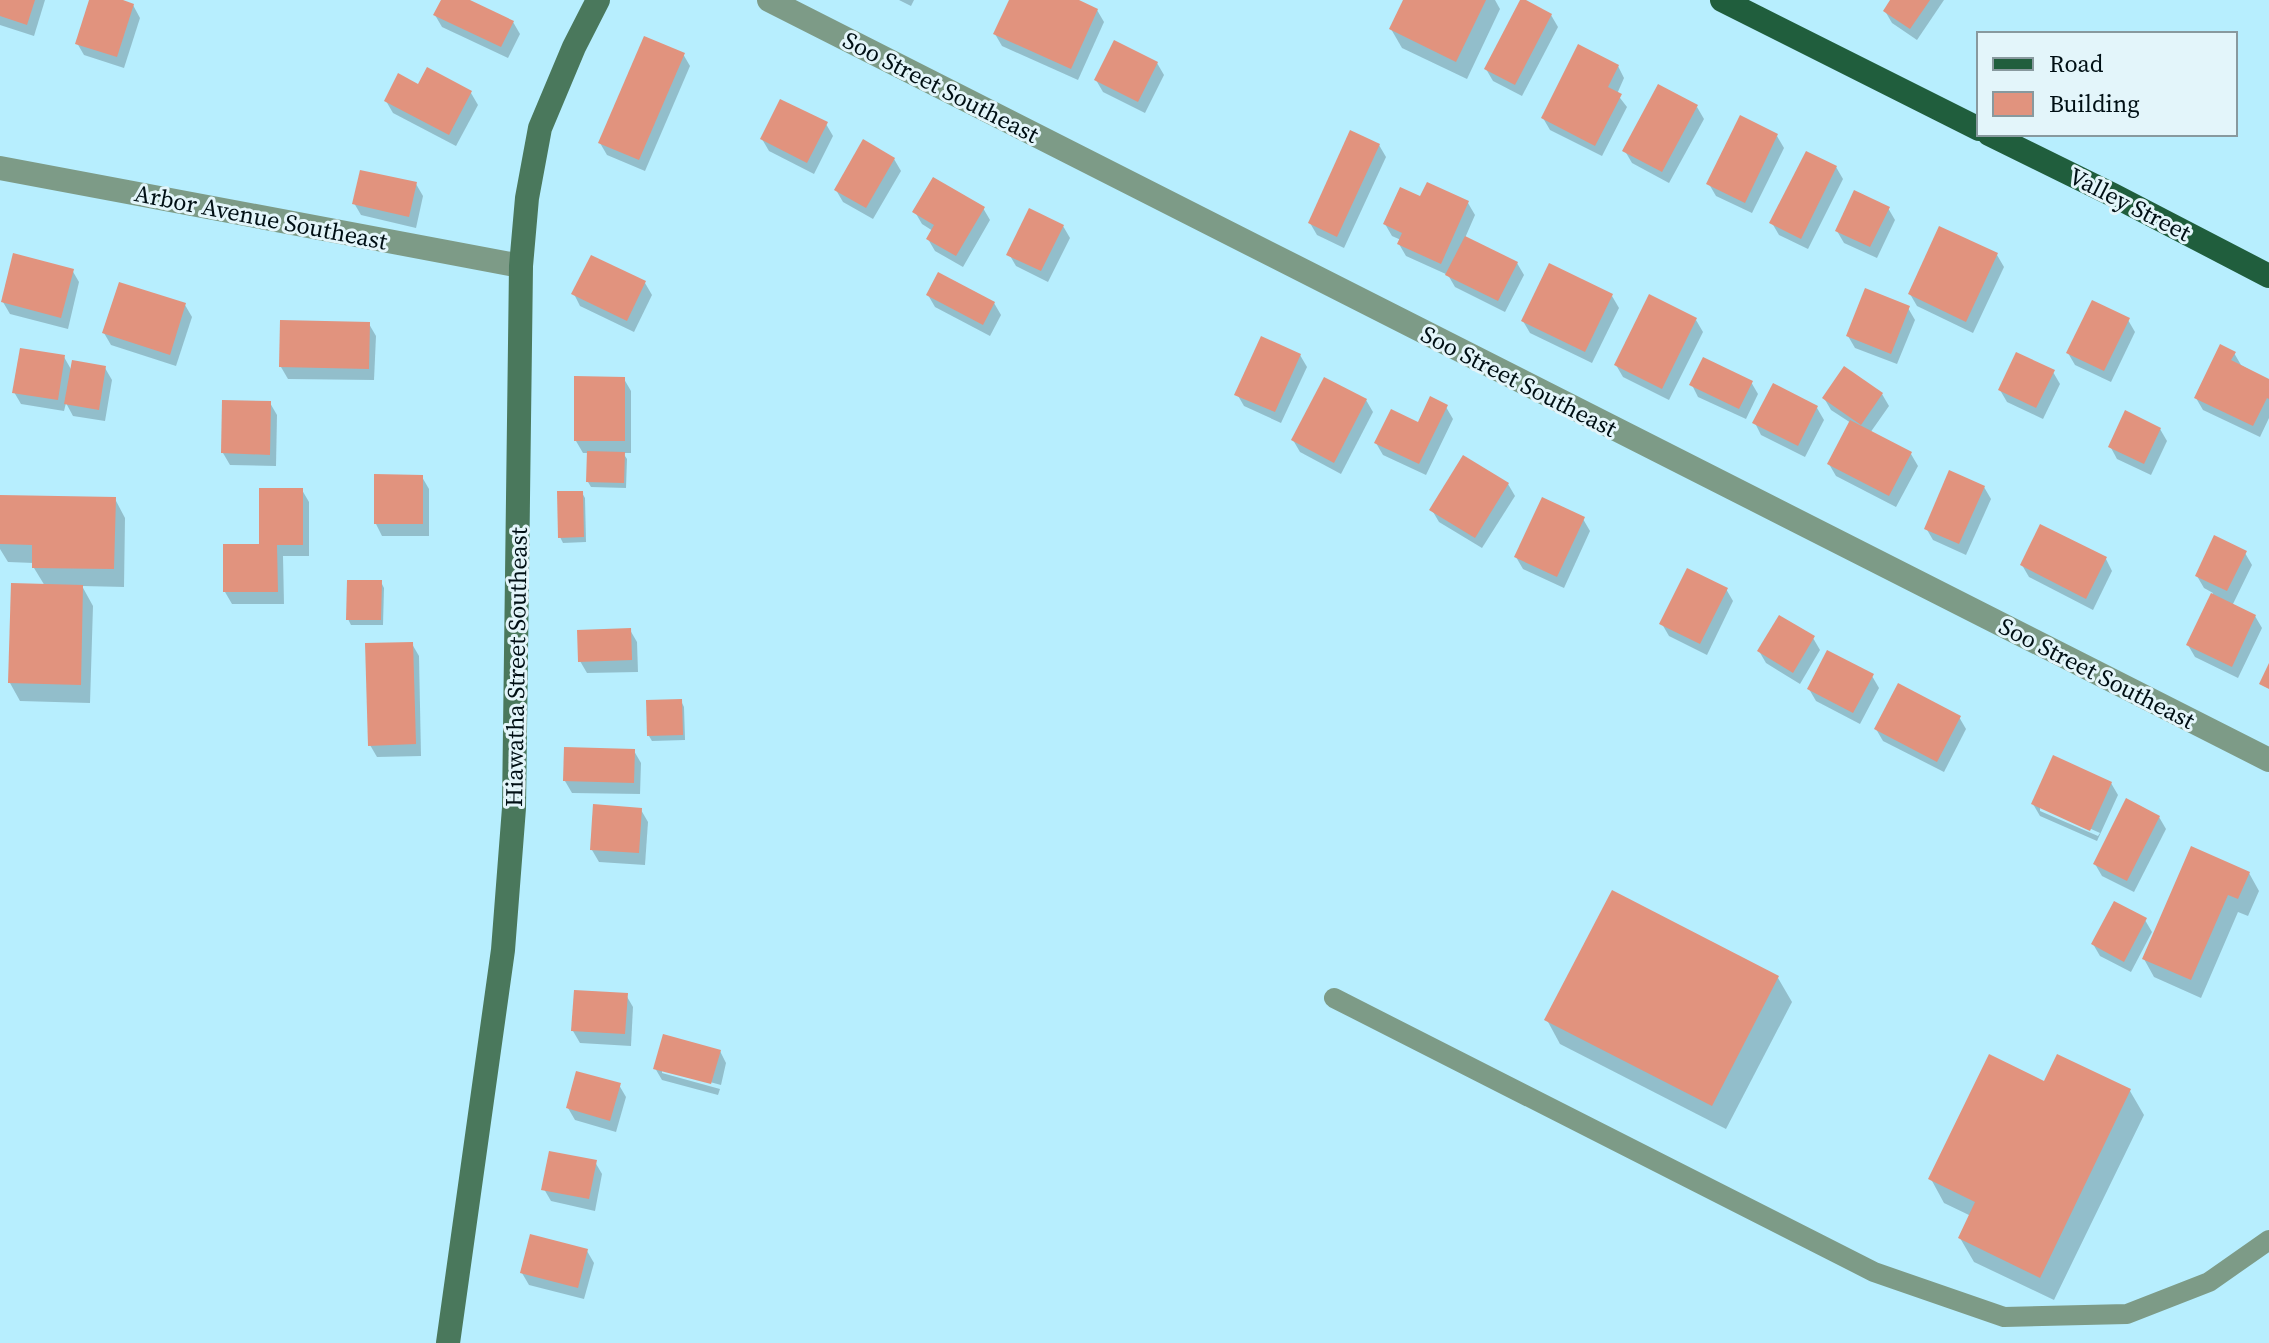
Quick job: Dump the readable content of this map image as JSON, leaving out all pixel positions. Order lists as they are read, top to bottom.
{
  "streets": {
    "main road": ["Valley Street"],
    "street": ["Soo Street Southeast", "Arbor Avenue Southeast", "Hiawatha Street Southeast"]
  },
  "crossings": [
    ["Arbor Avenue Southeast", "Hiawatha Street Southeast"]
  ],
  "legend": ["Road", "Building"]
}
